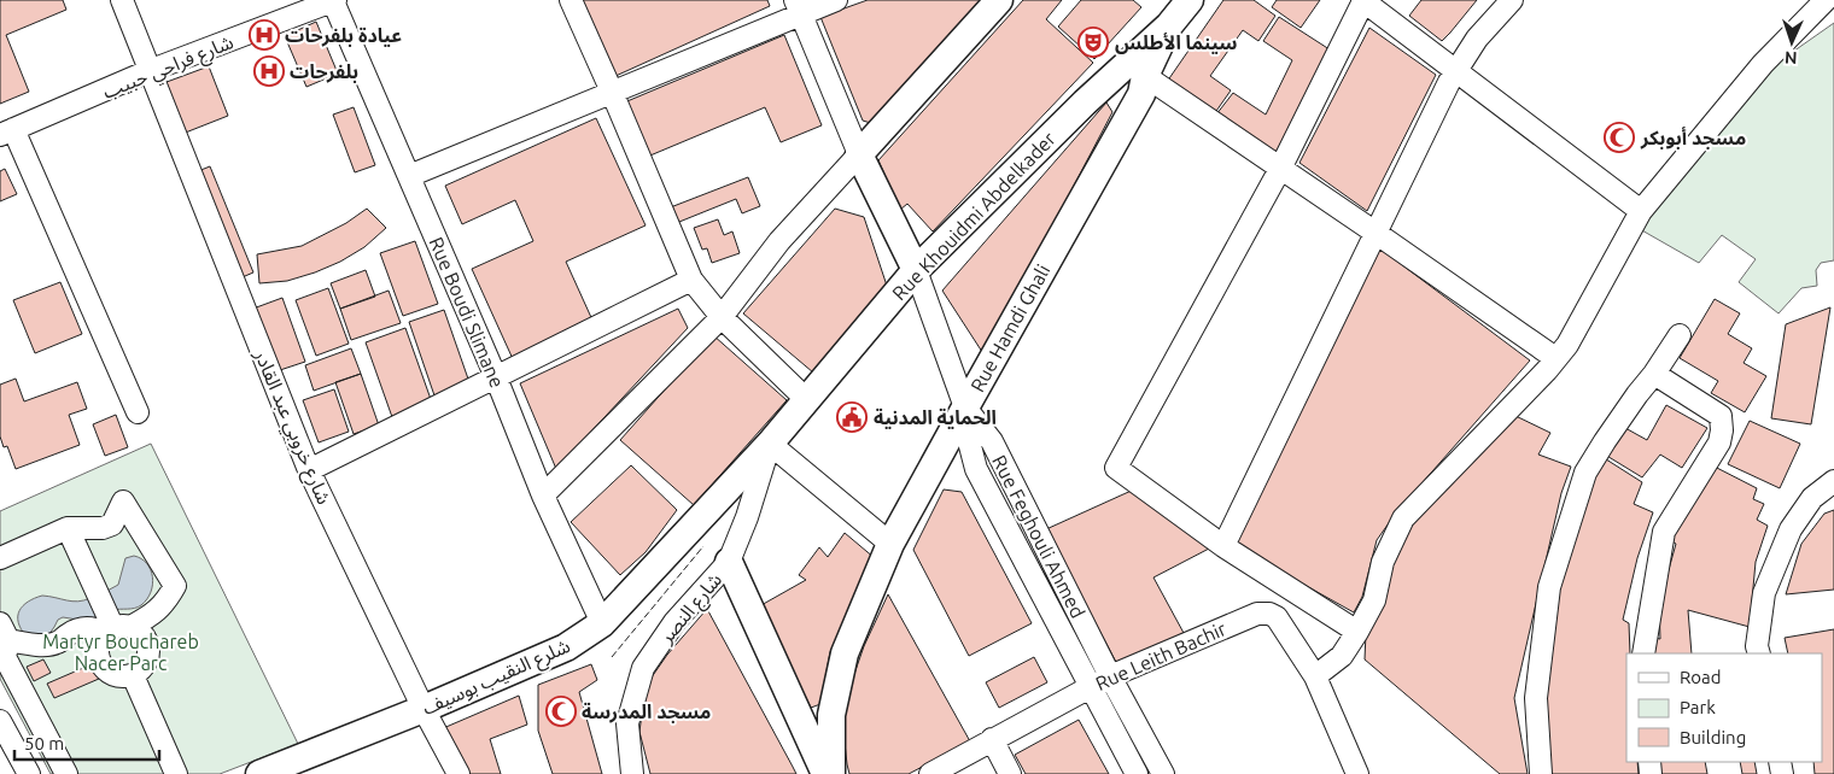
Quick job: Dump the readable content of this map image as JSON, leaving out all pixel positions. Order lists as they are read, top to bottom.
{
  "streets": {
    "main road": ["Rue Khouidmi Abdelkader", "Rue Hamdi Ghali", "شلرع النقيب بوسيف"],
    "street": [
      "شارع فراحي حبيب",
      "Rue Boudi Slimane",
      "شارع خروبي عبد القادر",
      "Rue Feghouli Ahmed",
      "شارع النصر",
      "Rue Leith Bachir"
    ]
  },
  "crossings": [
    ["شارع فراحي حبيب", "Rue Boudi Slimane"],
    ["شارع فراحي حبيب", "شارع خروبي عبد القادر"],
    ["Rue Khouidmi Abdelkader", "Rue Hamdi Ghali"],
    ["Rue Khouidmi Abdelkader", "شارع النصر"],
    ["Rue Khouidmi Abdelkader", "شلرع النقيب بوسيف"],
    ["Rue Boudi Slimane", "شلرع النقيب بوسيف"],
    ["Rue Hamdi Ghali", "Rue Feghouli Ahmed"],
    ["شارع خروبي عبد القادر", "شلرع النقيب بوسيف"],
    ["Rue Feghouli Ahmed", "Rue Leith Bachir"],
    ["شارع النصر", "شلرع النقيب بوسيف"]
  ],
  "parks": ["Martyr Bouchareb Nacer Parc"],
  "places": {
    "hospital": ["عيادة بلفرحات", "بلفرحات"],
    "theatre": ["سينما الأطلس"],
    "mosque": ["مسجد أبوبكر", "مسجد المدرسة"],
    "public building": ["الحماية المدنية"]
  },
  "legend": ["Road", "Park", "Building"],
  "scale_bar": "50 m",
  "north": "bottom"
}
